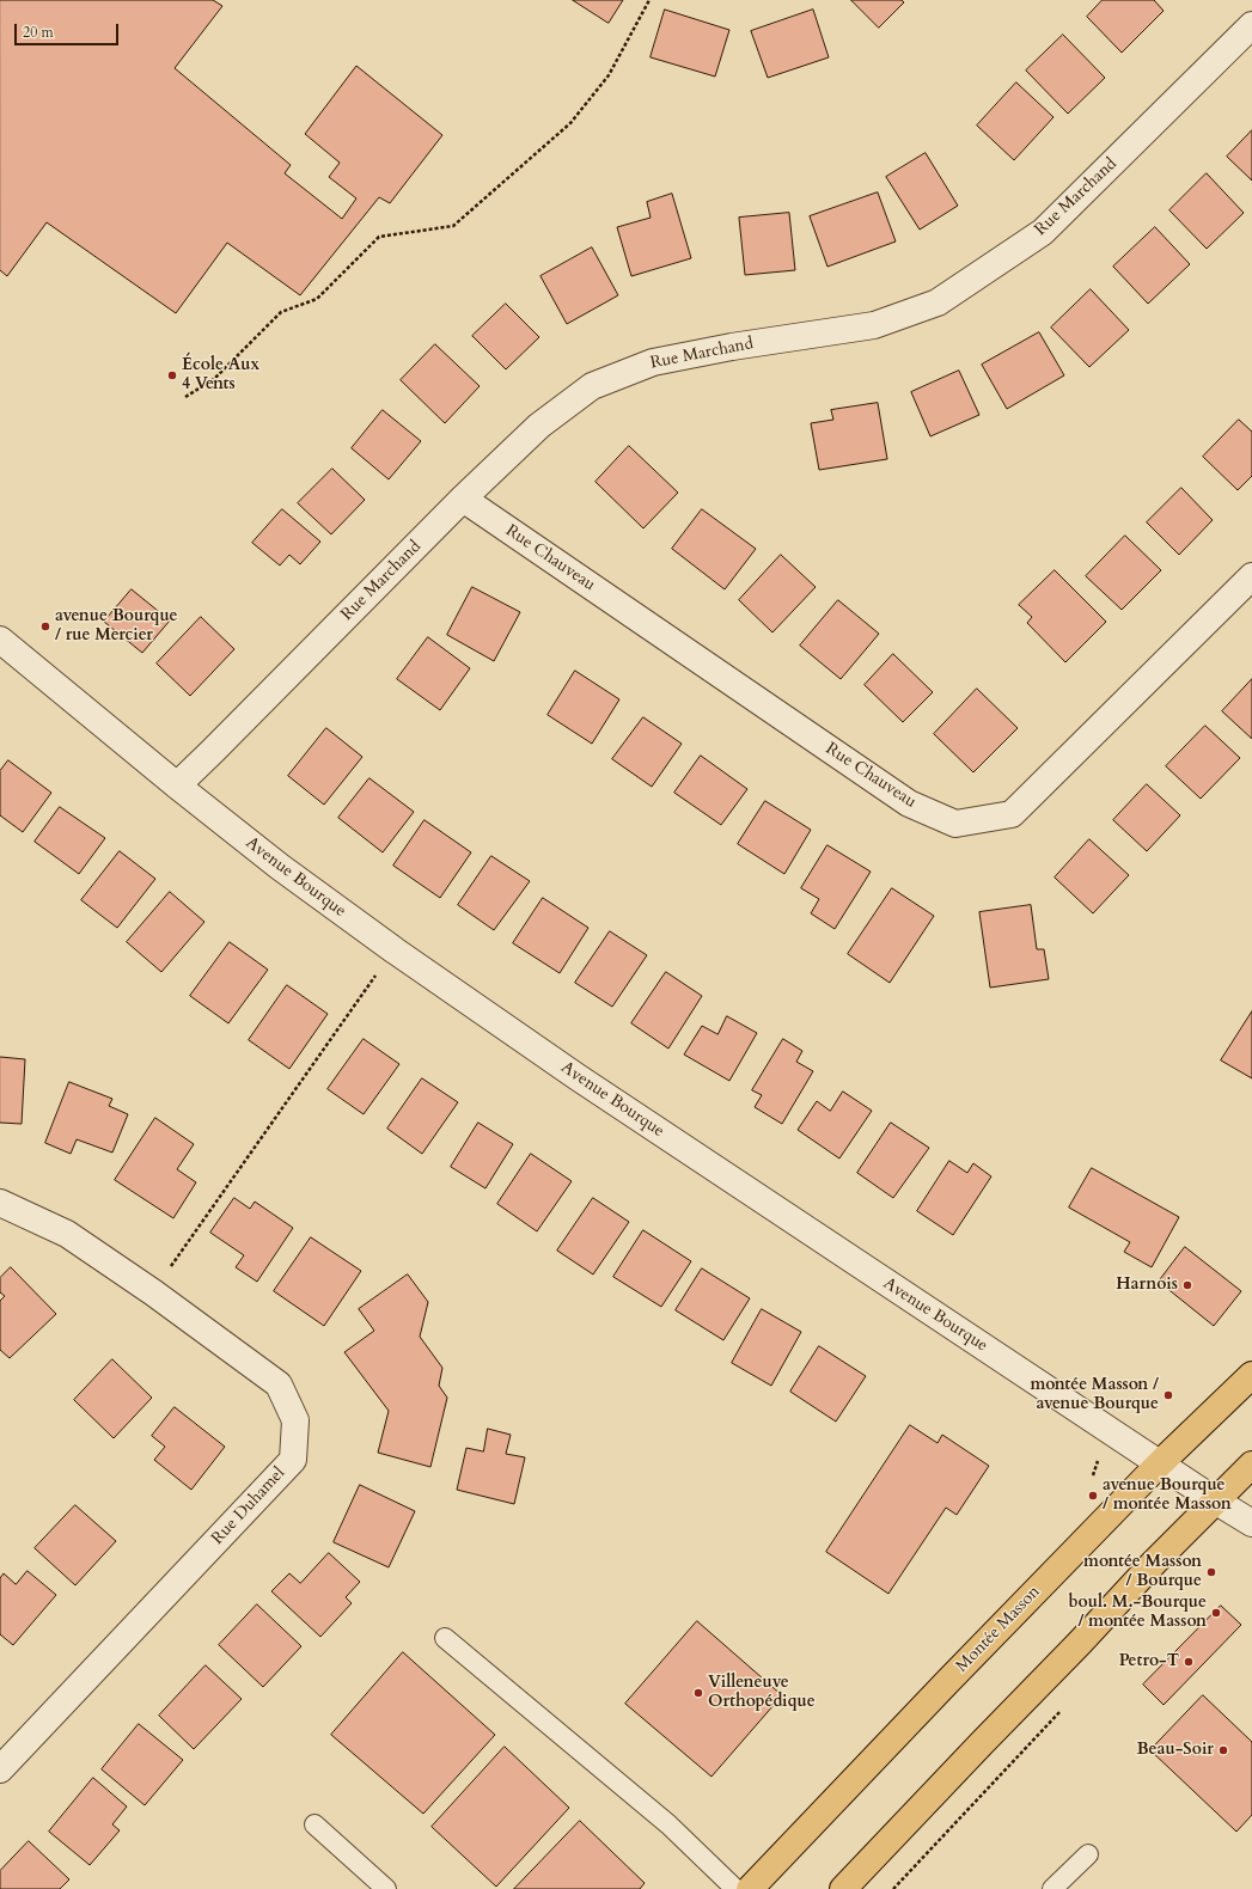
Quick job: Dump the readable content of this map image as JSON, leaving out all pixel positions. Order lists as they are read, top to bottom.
{
  "streets": {
    "main road": ["Montée Masson"],
    "street": [
      "Rue Marchand",
      "Rue Chauveau",
      "Avenue Bourque",
      "Rue Duhamel"
    ]
  },
  "crossings": [
    ["Rue Marchand", "Rue Chauveau"],
    ["Rue Marchand", "Avenue Bourque"],
    ["Avenue Bourque", "Montée Masson"]
  ],
  "places": [
    "École Aux 4 Vents",
    "avenue Bourque / rue Mercier",
    "Harnois",
    "montée Masson / avenue Bourque",
    "avenue Bourque / montée Masson",
    "montée Masson / Bourque",
    "boul. M.-Bourque / montée Masson",
    "Petro-T",
    "Villeneuve Orthopédique",
    "Beau-Soir"
  ],
  "scale_bar": "20 m"
}
